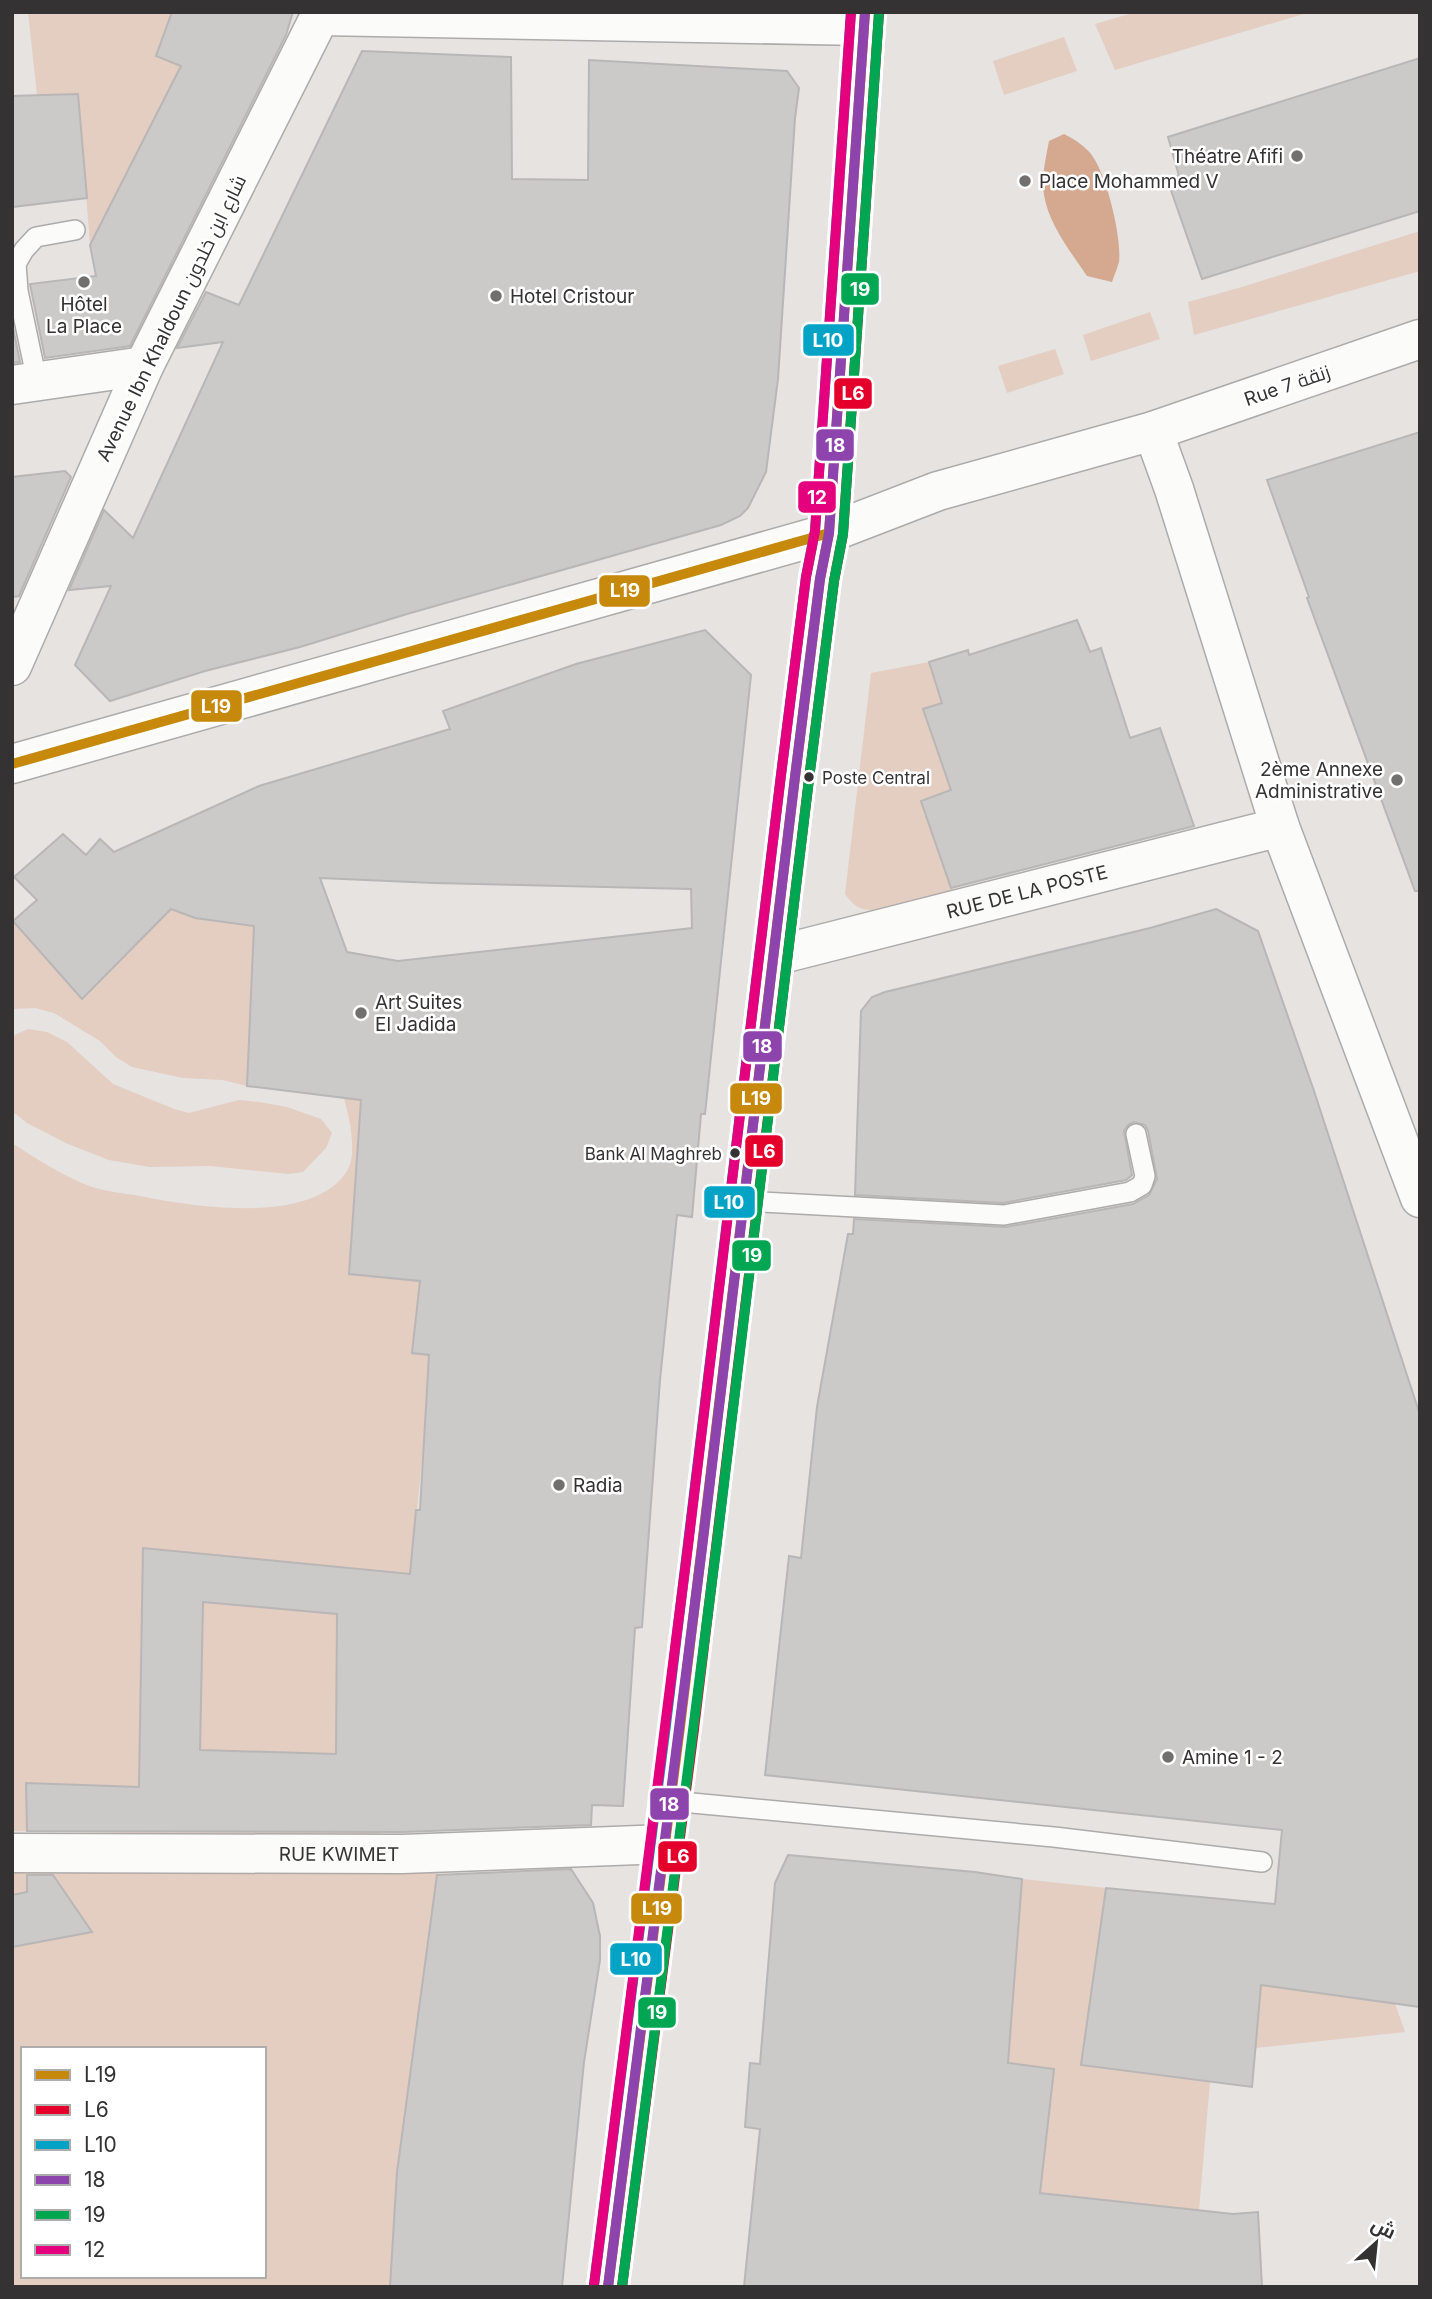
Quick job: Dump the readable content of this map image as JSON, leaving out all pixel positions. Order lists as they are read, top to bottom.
{
  "streets": {
    "street": [
      "Avenue Ibn Khaldoun شارع ابن خلدون",
      "Rue 7 زنقة",
      "RUE DE LA POSTE",
      "RUE KWIMET"
    ]
  },
  "places": [
    "Théatre Afifi",
    "Place Mohammed V",
    "Hôtel La Place",
    "Hotel Cristour",
    "Poste Central",
    "2ème Annexe Administrative",
    "Art Suites El Jadida",
    "Bank Al Maghreb",
    "Radia",
    "Amine 1 - 2"
  ],
  "lines": [
    "transit line L19",
    "transit line L10",
    "transit line 18",
    "transit line 12",
    "transit line L6",
    "transit line 19"
  ],
  "legend": [
    "L19",
    "L6",
    "L10",
    "18",
    "19",
    "12"
  ],
  "north": "top right"
}
